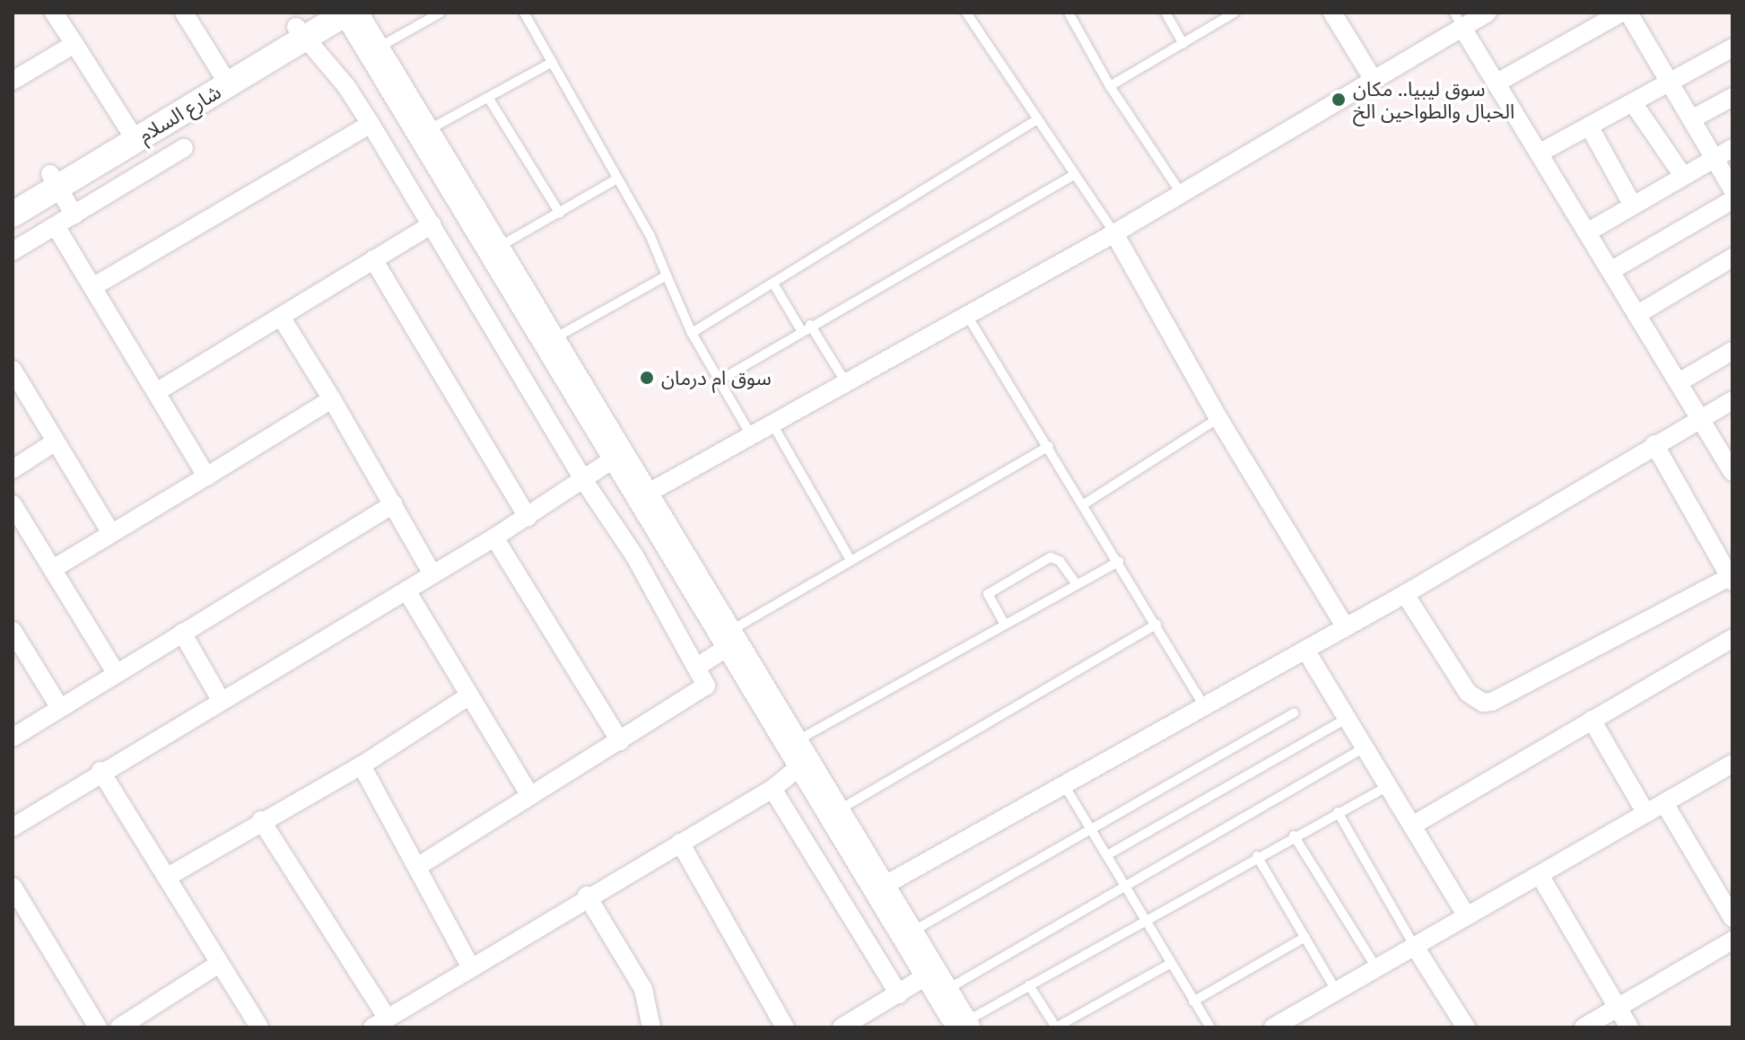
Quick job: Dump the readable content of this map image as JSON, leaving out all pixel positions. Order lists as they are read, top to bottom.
{
  "streets": {
    "main road": ["شارع السلام"]
  },
  "places": ["سوق ليبيا.. مكان الحبال والطواحين الخ", "سوق ام درمان"]
}
